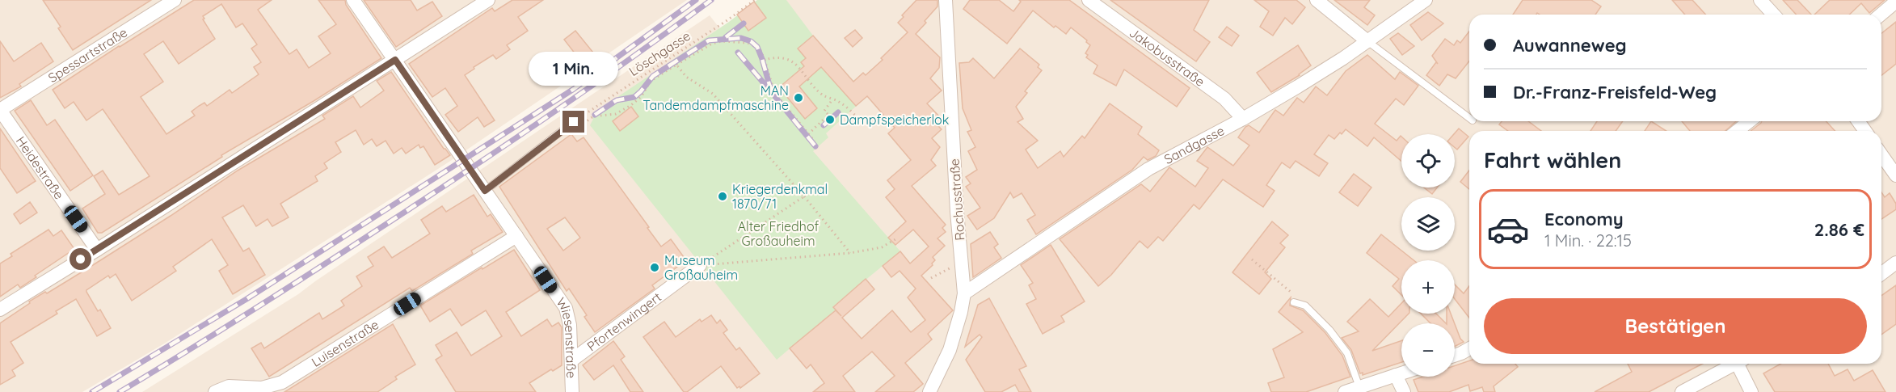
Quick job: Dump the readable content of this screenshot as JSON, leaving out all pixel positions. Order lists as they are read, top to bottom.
{
  "streets": {
    "street": [
      "Spessartstraße",
      "Jakobusstraße",
      "Sandgasse",
      "Heidestraße",
      "Rochusstraße",
      "Pfortenwingert",
      "Wiesenstraße",
      "Luisenstraße"
    ],
    "path": ["Löschgasse"]
  },
  "crossings": [
    ["Spessartstraße", "Heidestraße"],
    ["Jakobusstraße", "Sandgasse"],
    ["Sandgasse", "Rochusstraße"],
    ["Pfortenwingert", "Wiesenstraße"],
    ["Wiesenstraße", "Luisenstraße"]
  ],
  "parks": ["Alter Friedhof Großauheim"],
  "places": [
    "MAN Tandemdampfmaschine",
    "Dampfspeicherlok",
    "Kriegerdenkmal 1870/71",
    "Museum Großauheim"
  ],
  "page": {
    "banner": ["Auwanneweg", "Dr.-Franz-Freisfeld-Weg"],
    "bubble": "1 Min.",
    "heading": "Fahrt wählen",
    "map_buttons": ["+", "−"],
    "list": [
      {
        "name": "Economy",
        "note": "1 Min. · 22:15",
        "value": "2.86 €"
      }
    ],
    "buttons": "Bestätigen"
  }
}
